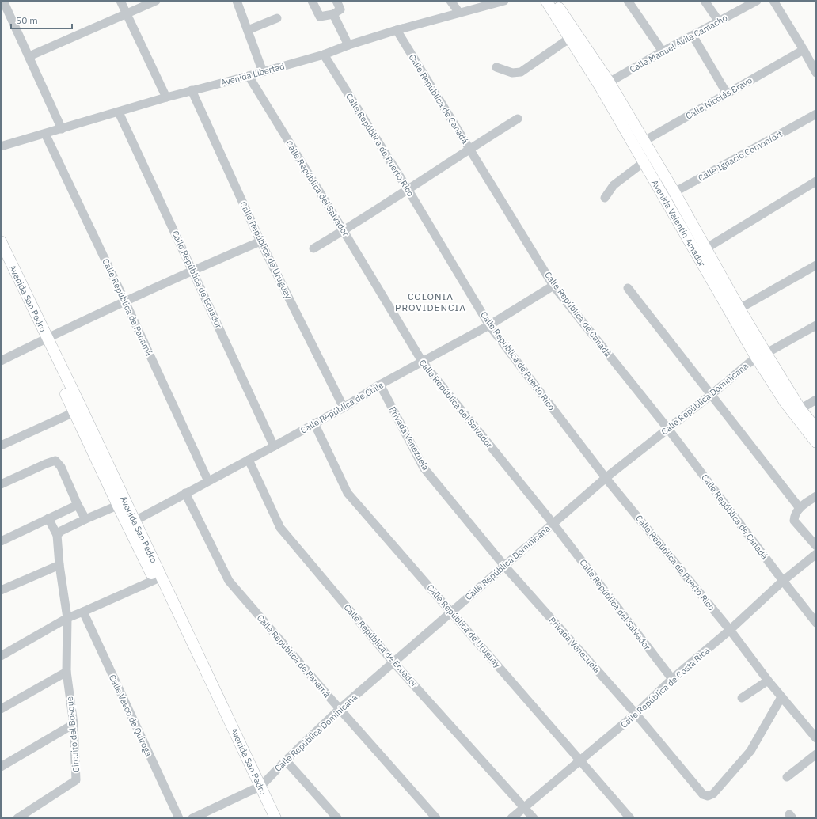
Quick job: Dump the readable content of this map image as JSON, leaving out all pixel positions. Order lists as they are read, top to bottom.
{
  "streets": {
    "main road": ["Avenida Valentín Amador", "Avenida San Pedro"],
    "street": [
      "Calle Manuel Ávila Camacho",
      "Avenida Libertad",
      "Calle Nicolás Bravo",
      "Calle República de Canadá",
      "Calle República de Puerto Rico",
      "Calle Ignacio Comonfort",
      "Calle República del Salvador",
      "Calle República de Uruguay",
      "Calle República de Ecuador",
      "Calle República de Panamá",
      "Calle República Dominicana",
      "Calle República de Chile",
      "Privada Venezuela",
      "Calle República de Costa Rica",
      "Calle Vasco de Quiroga",
      "Circuito del Bosque"
    ]
  },
  "crossings": [
    ["Calle Manuel Ávila Camacho", "Avenida Valentín Amador"],
    ["Avenida Libertad", "Calle República de Canadá"],
    ["Avenida Libertad", "Calle República de Puerto Rico"],
    ["Avenida Libertad", "Calle República del Salvador"],
    ["Avenida Libertad", "Calle República de Uruguay"],
    ["Avenida Libertad", "Calle República de Ecuador"],
    ["Avenida Libertad", "Calle República de Panamá"],
    ["Calle Nicolás Bravo", "Avenida Valentín Amador"],
    ["Calle República de Canadá", "Calle República Dominicana"],
    ["Calle República de Canadá", "Calle República de Chile"],
    ["Calle República de Canadá", "Calle República de Costa Rica"],
    ["Calle República de Puerto Rico", "Calle República Dominicana"],
    ["Calle República de Puerto Rico", "Calle República de Chile"],
    ["Calle República de Puerto Rico", "Privada Venezuela"],
    ["Calle República de Puerto Rico", "Calle República de Costa Rica"],
    ["Calle Ignacio Comonfort", "Avenida Valentín Amador"],
    ["Calle República del Salvador", "Calle República Dominicana"],
    ["Calle República del Salvador", "Calle República de Chile"],
    ["Calle República del Salvador", "Calle República de Costa Rica"],
    ["Avenida Valentín Amador", "Calle República Dominicana"],
    ["Calle República de Uruguay", "Calle República Dominicana"],
    ["Calle República de Uruguay", "Calle República de Chile"],
    ["Calle República de Uruguay", "Calle República de Costa Rica"],
    ["Calle República de Ecuador", "Calle República Dominicana"],
    ["Calle República de Ecuador", "Calle República de Chile"],
    ["Calle República de Ecuador", "Calle República de Costa Rica"],
    ["Avenida San Pedro", "Calle República Dominicana"],
    ["Avenida San Pedro", "Calle República de Chile"],
    ["Calle República de Panamá", "Calle República Dominicana"],
    ["Calle República de Panamá", "Calle República de Chile"],
    ["Calle República Dominicana", "Privada Venezuela"],
    ["Calle República de Chile", "Privada Venezuela"],
    ["Privada Venezuela", "Calle República de Costa Rica"]
  ],
  "districts": ["COLONIA PROVIDENCIA"],
  "scale_bar": "50 m"
}
